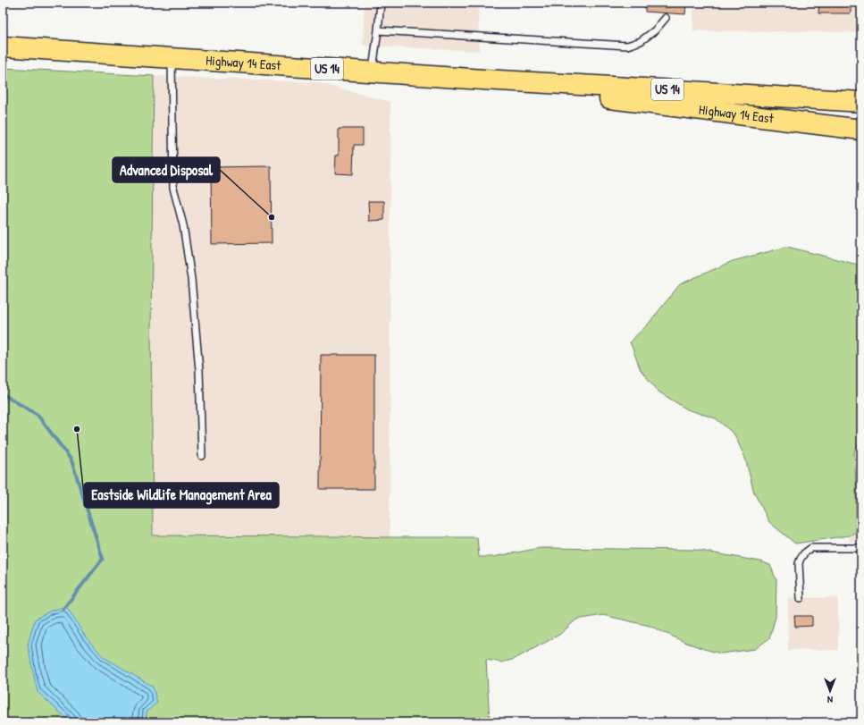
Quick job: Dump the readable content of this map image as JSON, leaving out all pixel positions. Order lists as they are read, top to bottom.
{
  "streets": {
    "main road": ["Highway 14 East", "US 14"]
  },
  "places": ["Advanced Disposal", "Eastside Wildlife Management Area"],
  "north": "bottom"
}
